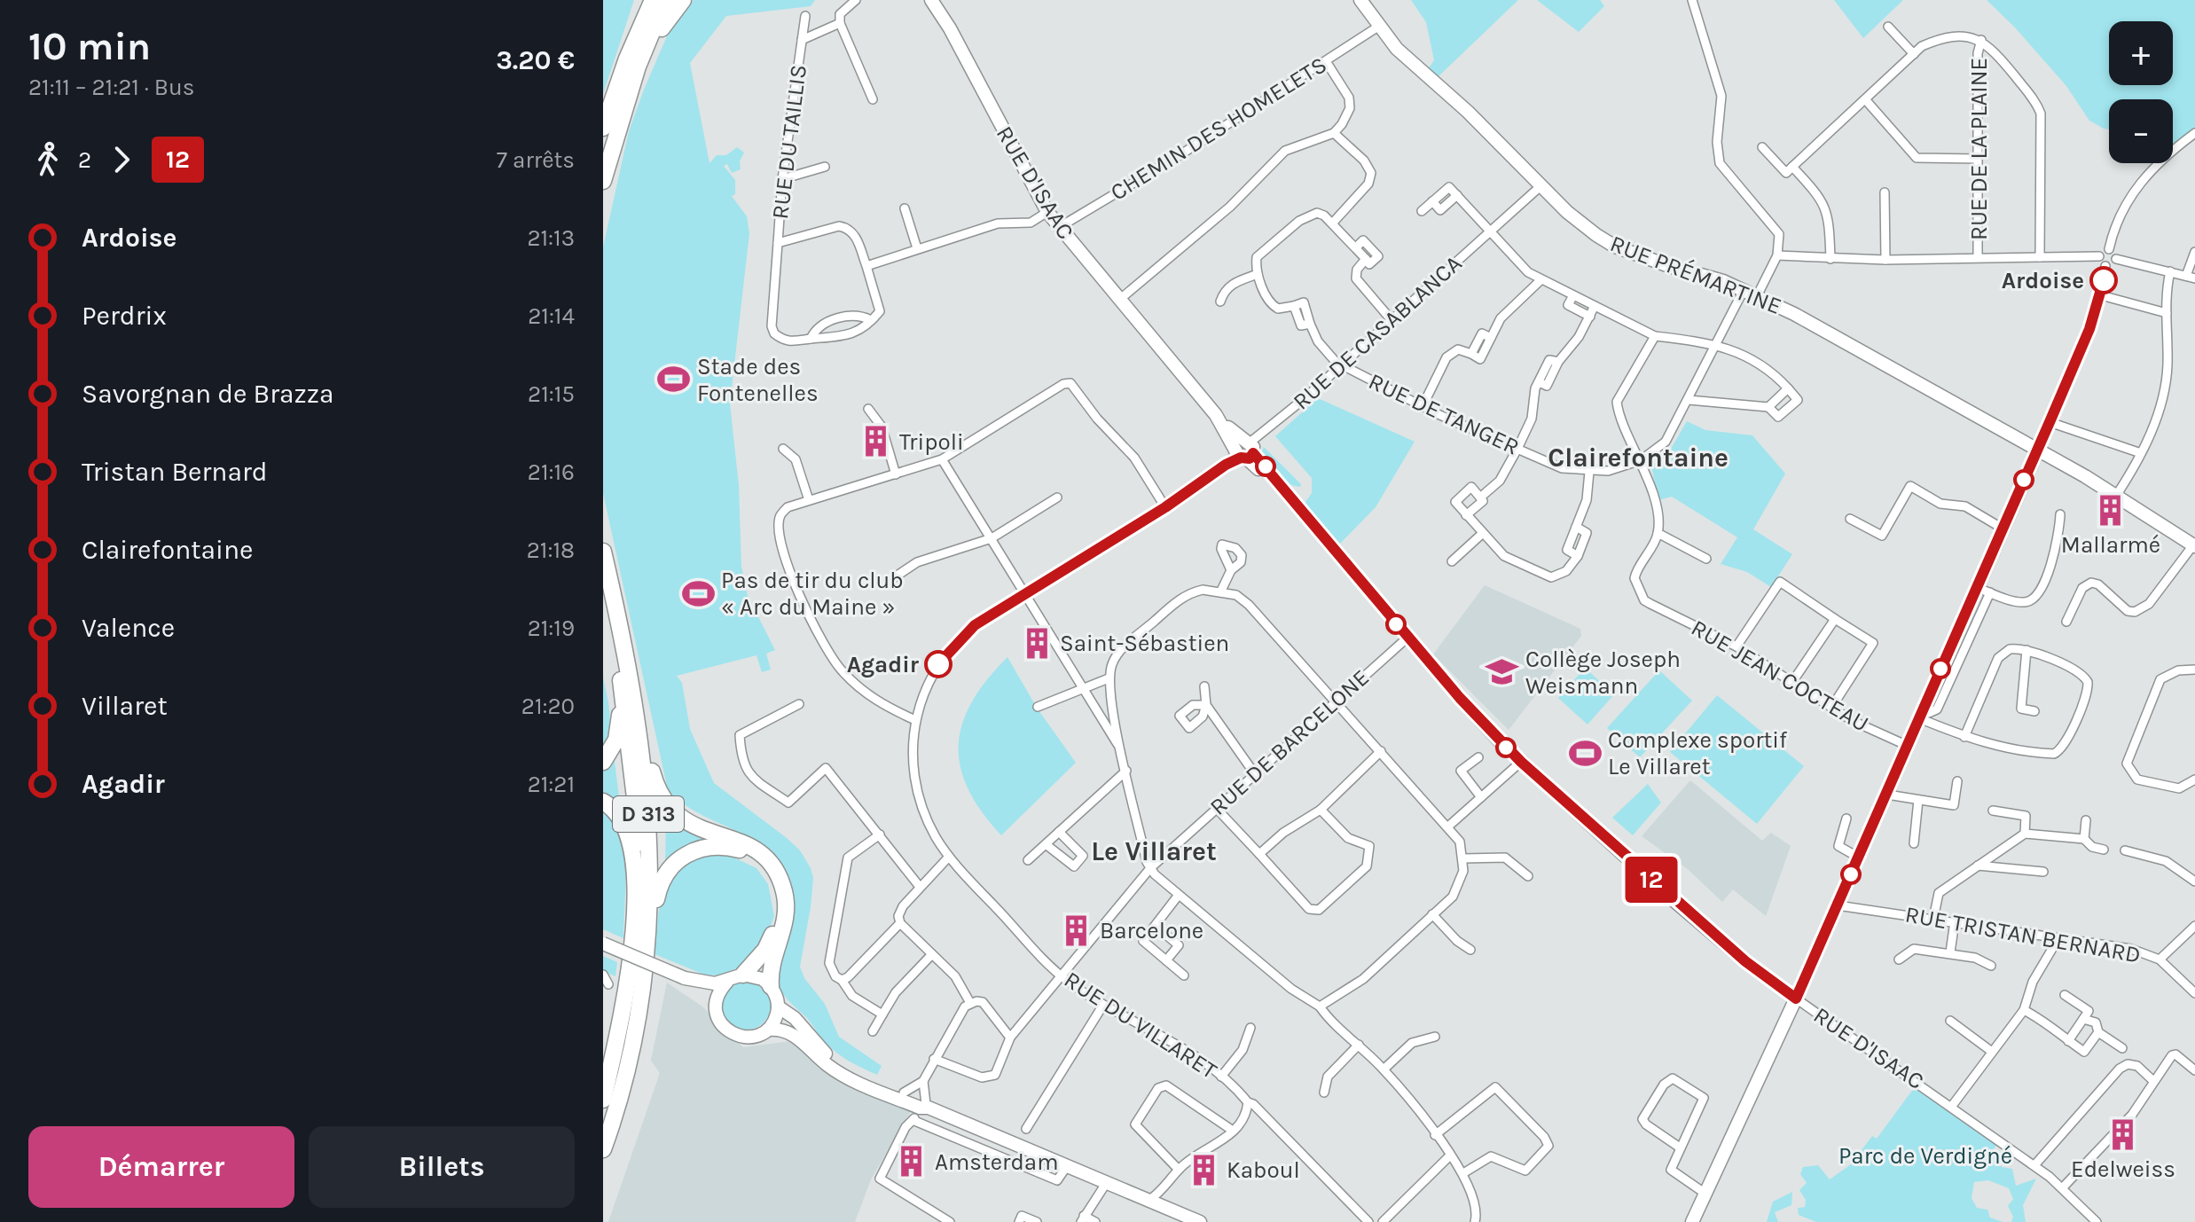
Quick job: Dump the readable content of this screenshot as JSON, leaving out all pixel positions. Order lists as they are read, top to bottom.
{
  "streets": {
    "highway": ["D 313"],
    "street": [
      "CHEMIN DES HOMELETS",
      "RUE DU TAILLIS",
      "RUE DE LA PLAINE",
      "RUE D'ISAAC",
      "RUE PRÉMARTINE",
      "RUE DE CASABLANCA",
      "RUE DE TANGER",
      "RUE JEAN COCTEAU",
      "RUE DE BARCELONE",
      "RUE TRISTAN BERNARD",
      "RUE DU VILLARET"
    ]
  },
  "crossings": [
    ["CHEMIN DES HOMELETS", "RUE D'ISAAC"],
    ["CHEMIN DES HOMELETS", "RUE PRÉMARTINE"],
    ["RUE D'ISAAC", "RUE DE CASABLANCA"],
    ["RUE D'ISAAC", "RUE DE BARCELONE"],
    ["RUE D'ISAAC", "RUE DU VILLARET"],
    ["RUE PRÉMARTINE", "RUE DE CASABLANCA"],
    ["RUE PRÉMARTINE", "RUE DE TANGER"],
    ["RUE DE CASABLANCA", "RUE DE TANGER"],
    ["RUE DE CASABLANCA", "RUE DU VILLARET"],
    ["RUE DE BARCELONE", "RUE DU VILLARET"]
  ],
  "districts": ["Clairefontaine", "Le Villaret"],
  "parks": ["Parc de Verdigné"],
  "places": {
    "other": ["Ardoise", "Agadir"],
    "sports": ["Stade des Fontenelles", "Pas de tir du club « Arc du Maine »", "Complexe sportif Le Villaret"],
    "building": [
      "Tripoli",
      "Mallarmé",
      "Saint-Sébastien",
      "Barcelone",
      "Edelweiss",
      "Amsterdam",
      "Kaboul"
    ],
    "school or university": ["Collège Joseph Weismann"]
  },
  "lines": ["bus line 12"],
  "page": {
    "heading": ["10 min", "21:11 – 21:21 · Bus", "3.20 €"],
    "on_map": "12",
    "map_buttons": ["+", "−"],
    "legs": ["2", "12", "7 arrêts"],
    "list": [
      {
        "name": "Ardoise",
        "value": "21:13"
      },
      {
        "name": "Perdrix",
        "value": "21:14"
      },
      {
        "name": "Savorgnan de Brazza",
        "value": "21:15"
      },
      {
        "name": "Tristan Bernard",
        "value": "21:16"
      },
      {
        "name": "Clairefontaine",
        "value": "21:18"
      },
      {
        "name": "Valence",
        "value": "21:19"
      },
      {
        "name": "Villaret",
        "value": "21:20"
      },
      {
        "name": "Agadir",
        "value": "21:21"
      }
    ],
    "buttons": ["Démarrer", "Billets"]
  }
}
